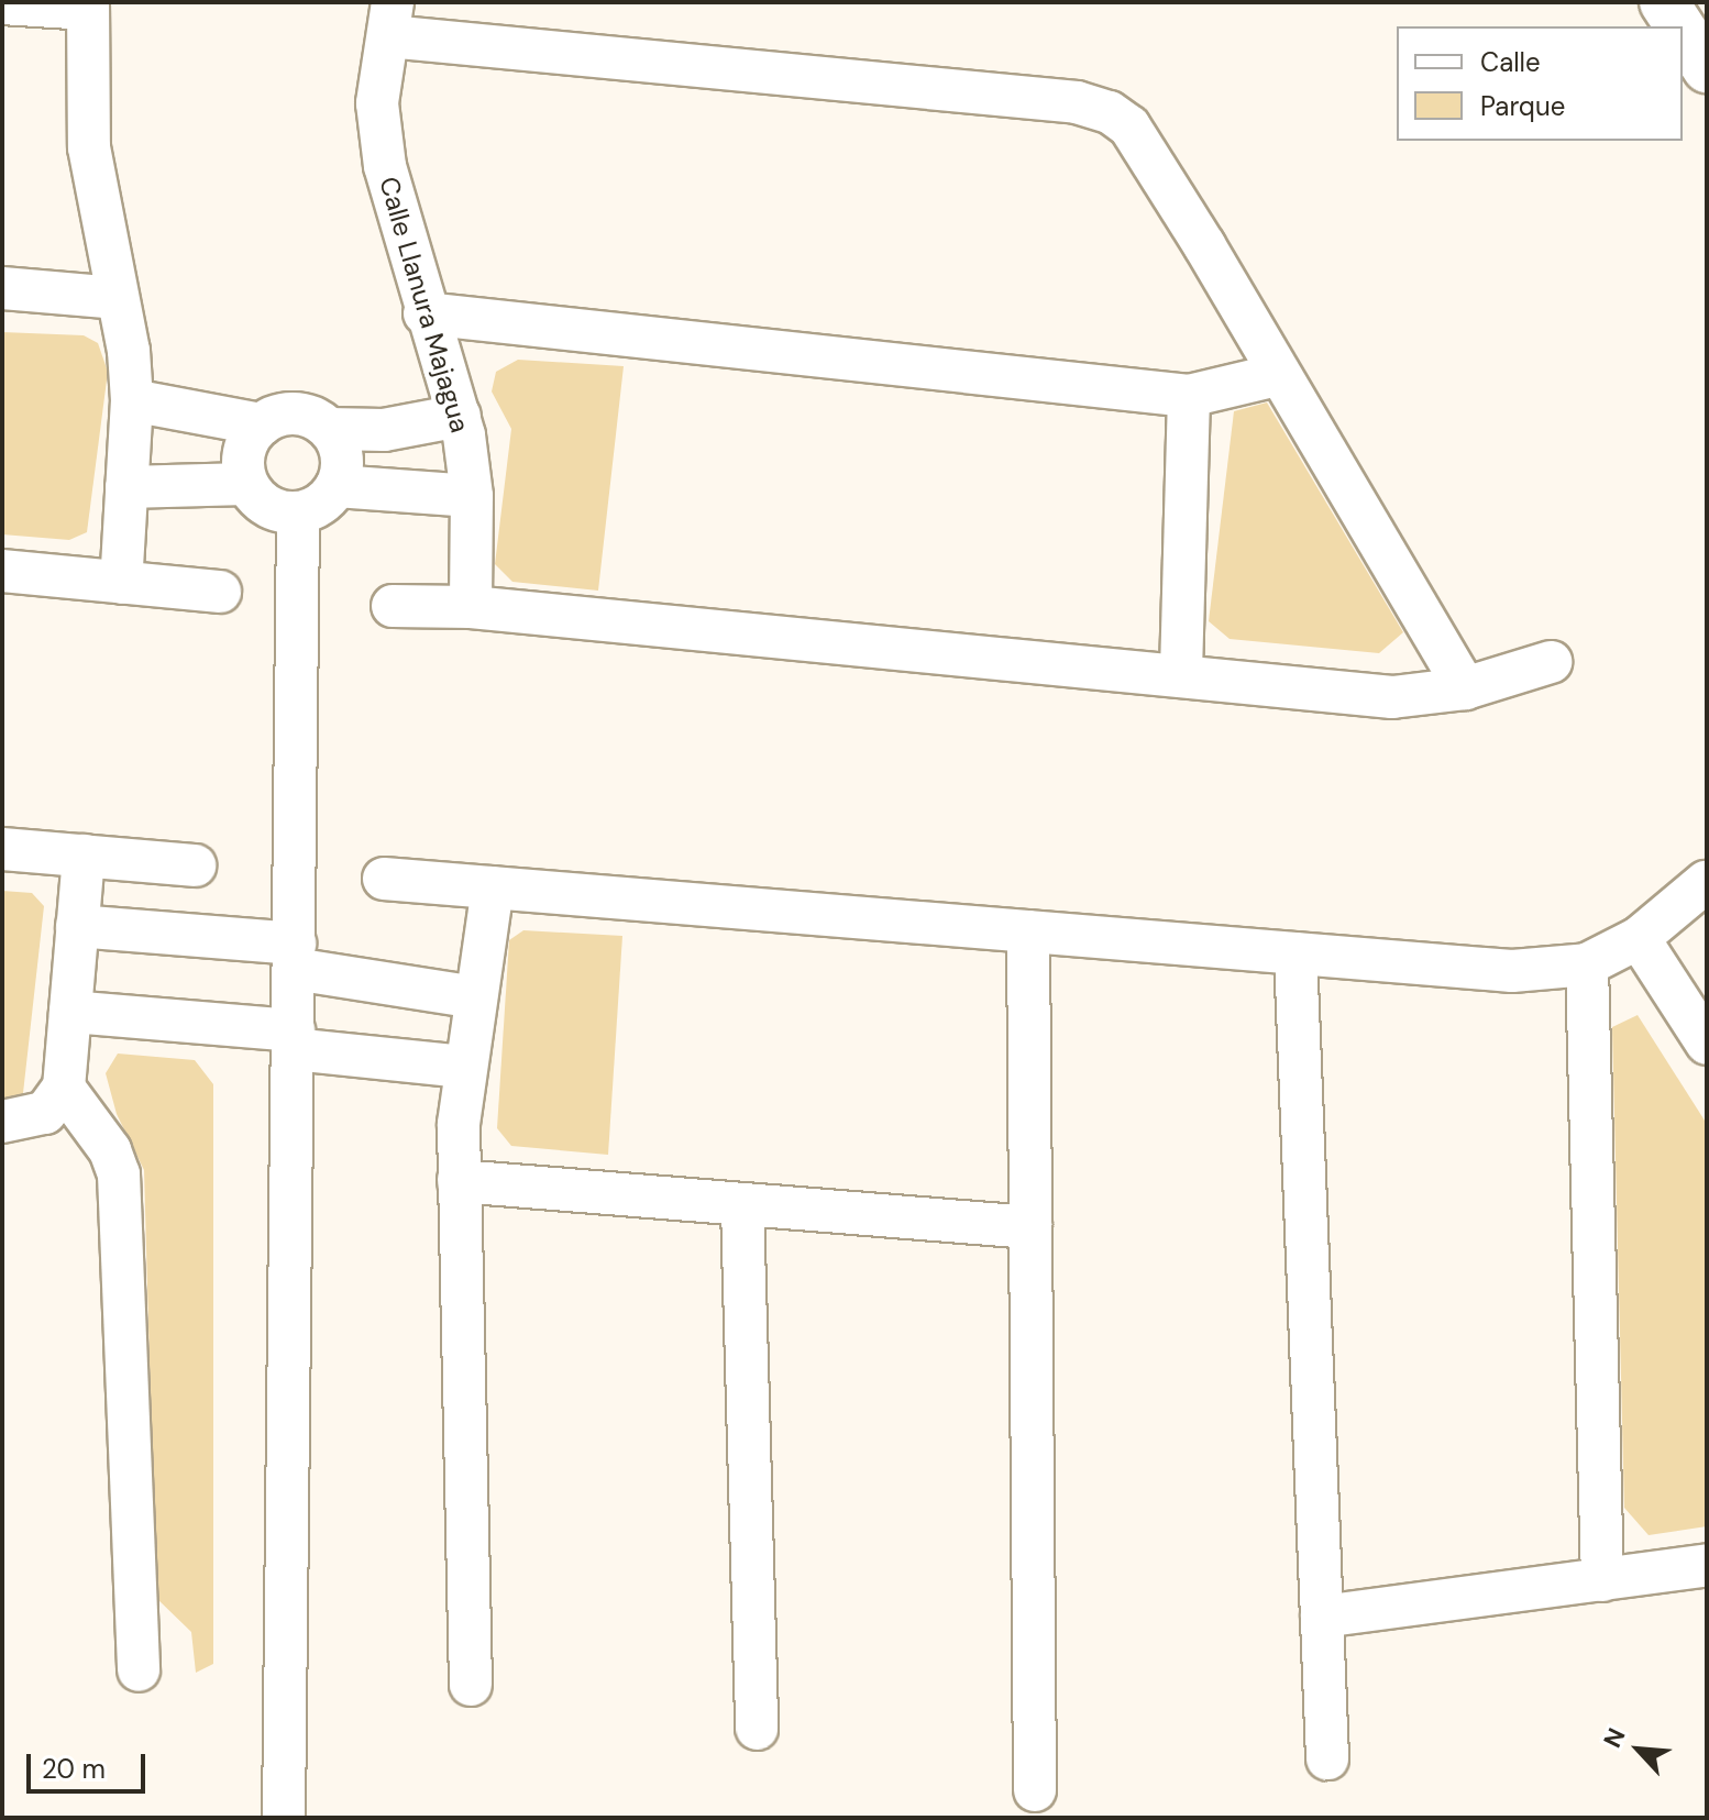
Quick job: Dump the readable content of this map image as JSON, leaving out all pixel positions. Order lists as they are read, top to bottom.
{
  "streets": {
    "street": ["Calle Llanura Majagua"]
  },
  "legend": ["Calle", "Parque"],
  "scale_bar": "20 m",
  "north": "top left"
}
